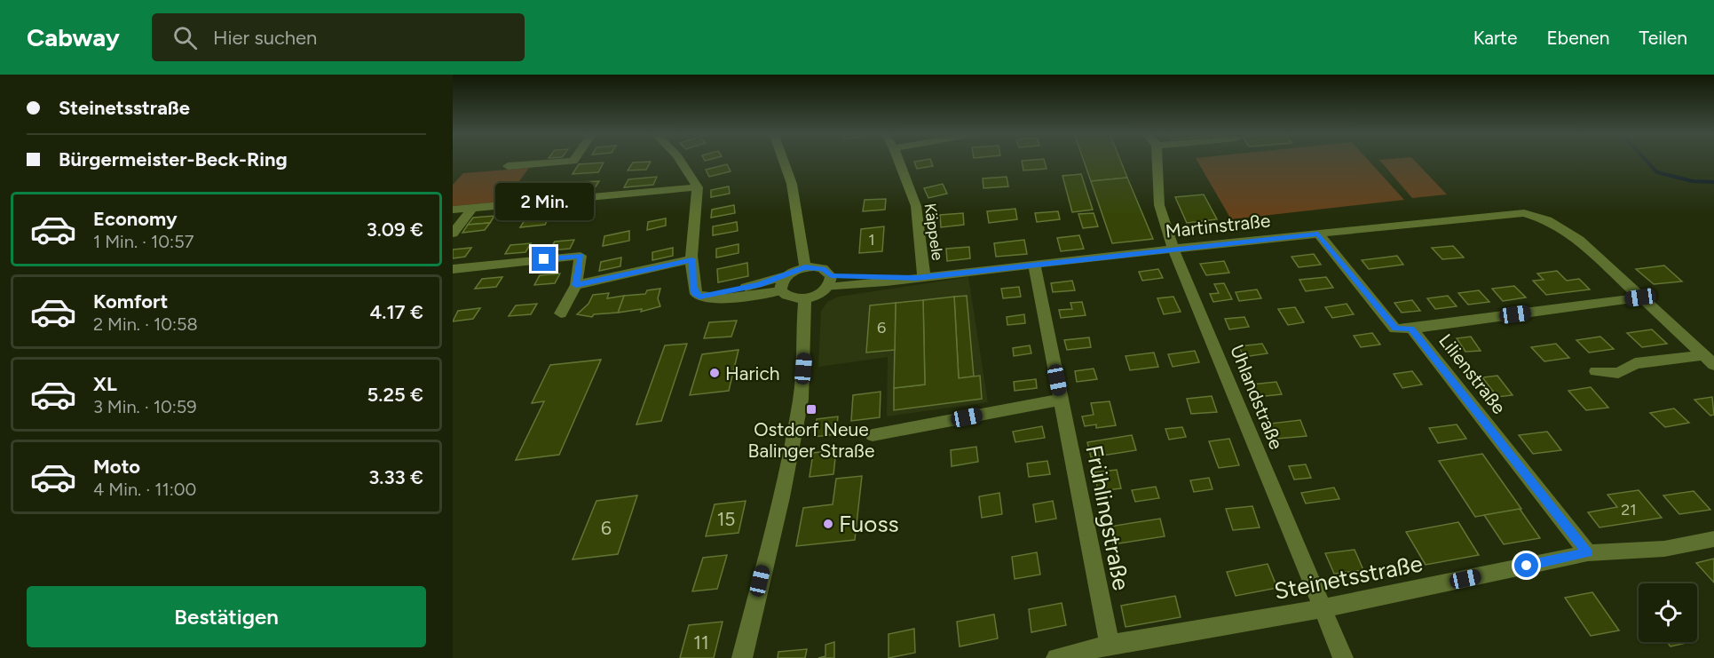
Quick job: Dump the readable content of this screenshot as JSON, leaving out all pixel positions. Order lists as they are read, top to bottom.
{
  "streets": {
    "street": [
      "Martinstraße",
      "Käppele",
      "Lilienstraße",
      "Uhlandstraße",
      "Frühlingstraße",
      "Steinetsstraße"
    ]
  },
  "crossings": [
    ["Martinstraße", "Käppele"],
    ["Martinstraße", "Lilienstraße"],
    ["Martinstraße", "Uhlandstraße"],
    ["Martinstraße", "Frühlingstraße"],
    ["Lilienstraße", "Steinetsstraße"],
    ["Uhlandstraße", "Steinetsstraße"],
    ["Frühlingstraße", "Steinetsstraße"]
  ],
  "places": {
    "other": ["Harich", "Fuoss"],
    "transit": ["Ostdorf Neue Balinger Straße"]
  },
  "house_numbers": [
    "1",
    "6",
    "21",
    "15",
    "6",
    "11"
  ],
  "page": {
    "header": "Cabway",
    "search": "Hier suchen",
    "nav": ["Karte", "Ebenen", "Teilen"],
    "banner": ["Steinetsstraße", "Bürgermeister-Beck-Ring"],
    "bubble": "2 Min.",
    "list": [
      {
        "name": "Economy",
        "note": "1 Min. · 10:57",
        "value": "3.09 €"
      },
      {
        "name": "Komfort",
        "note": "2 Min. · 10:58",
        "value": "4.17 €"
      },
      {
        "name": "XL",
        "note": "3 Min. · 10:59",
        "value": "5.25 €"
      },
      {
        "name": "Moto",
        "note": "4 Min. · 11:00",
        "value": "3.33 €"
      }
    ],
    "buttons": "Bestätigen"
  }
}
